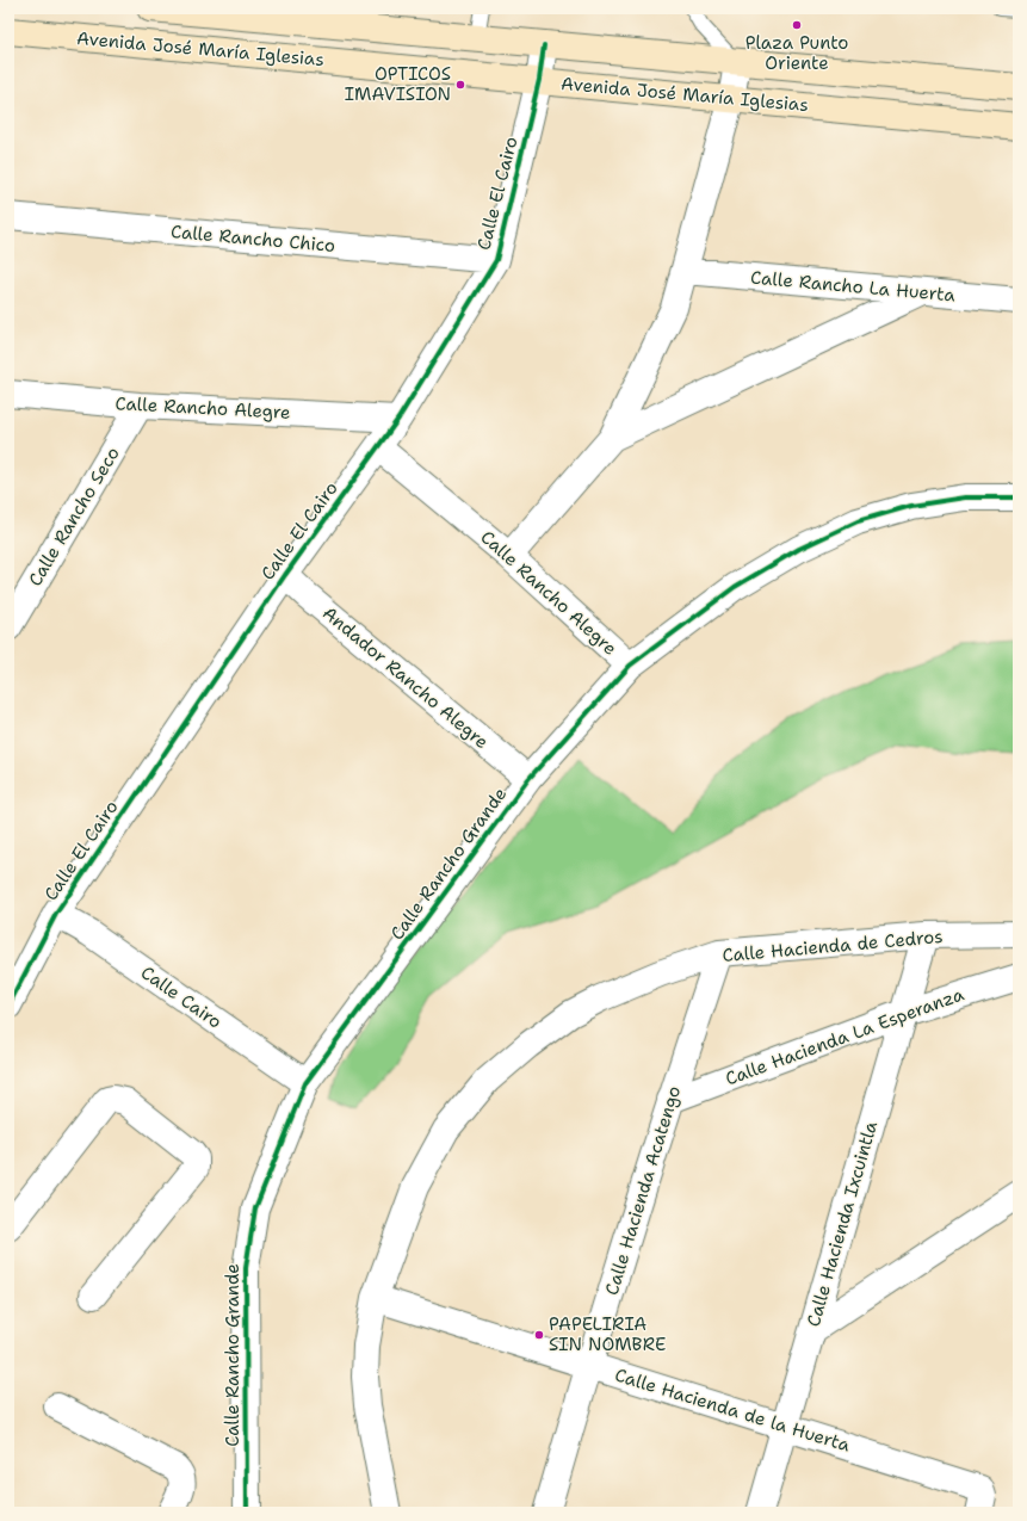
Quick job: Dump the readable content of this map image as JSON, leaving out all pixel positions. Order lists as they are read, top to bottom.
{
  "streets": {
    "main road": ["Avenida José María Iglesias"],
    "street": [
      "Calle El Cairo",
      "Calle Rancho Chico",
      "Calle Rancho La Huerta",
      "Calle Rancho Alegre",
      "Calle Rancho Seco",
      "Andador Rancho Alegre",
      "Calle Rancho Grande",
      "Calle Hacienda de Cedros",
      "Calle Cairo",
      "Calle Hacienda La Esperanza",
      "Calle Hacienda Acatengo",
      "Calle Hacienda Ixcuintla",
      "Calle Hacienda de la Huerta"
    ]
  },
  "crossings": [
    ["Avenida José María Iglesias", "Calle El Cairo"],
    ["Calle El Cairo", "Calle Rancho Chico"],
    ["Calle El Cairo", "Calle Rancho Alegre"],
    ["Calle El Cairo", "Andador Rancho Alegre"],
    ["Calle El Cairo", "Calle Cairo"],
    ["Calle Rancho Alegre", "Calle Rancho Seco"],
    ["Calle Rancho Alegre", "Calle Rancho Grande"],
    ["Andador Rancho Alegre", "Calle Rancho Grande"],
    ["Calle Rancho Grande", "Calle Cairo"],
    ["Calle Hacienda de Cedros", "Calle Hacienda Acatengo"],
    ["Calle Hacienda de Cedros", "Calle Hacienda Ixcuintla"],
    ["Calle Hacienda de Cedros", "Calle Hacienda de la Huerta"],
    ["Calle Hacienda La Esperanza", "Calle Hacienda Acatengo"],
    ["Calle Hacienda La Esperanza", "Calle Hacienda Ixcuintla"],
    ["Calle Hacienda Acatengo", "Calle Hacienda de la Huerta"],
    ["Calle Hacienda Ixcuintla", "Calle Hacienda de la Huerta"]
  ],
  "places": ["Plaza Punto Oriente", "OPTICOS IMAVISION", "PAPELIRIA SIN NOMBRE"]
}
